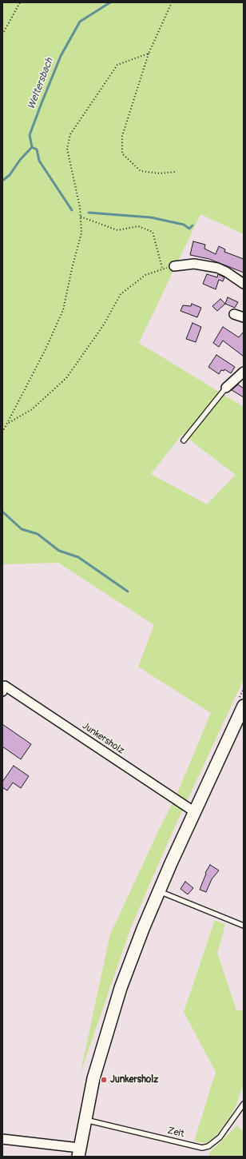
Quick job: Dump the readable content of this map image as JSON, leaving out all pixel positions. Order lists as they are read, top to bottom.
{
  "streets": {
    "street": ["Junkersholz"],
    "lane": ["Zeit"]
  },
  "water": ["Weltersbach"],
  "places": ["Junkersholz"]
}
